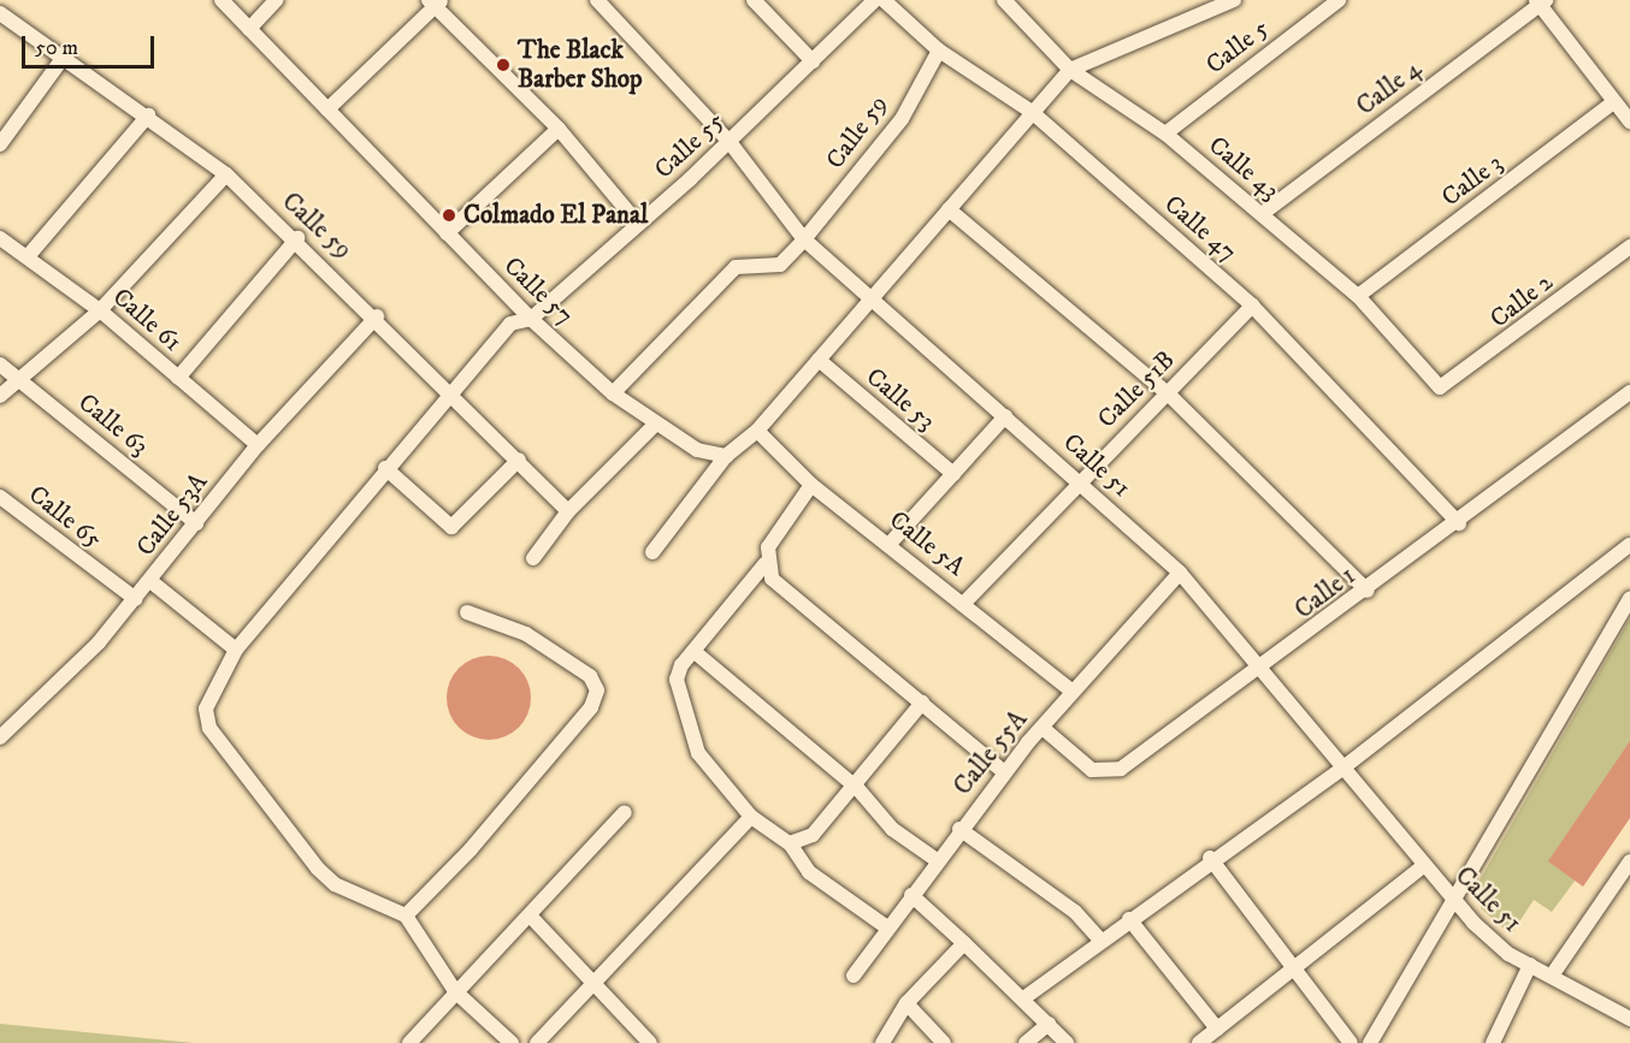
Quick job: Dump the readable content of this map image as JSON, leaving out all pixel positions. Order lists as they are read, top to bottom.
{
  "streets": {
    "street": [
      "Calle 5",
      "Calle 4",
      "Calle 59",
      "Calle 55",
      "Calle 43",
      "Calle 3",
      "Calle 47",
      "Calle 57",
      "Calle 2",
      "Calle 61",
      "Calle 51B",
      "Calle 53",
      "Calle 63",
      "Calle 51",
      "Calle 53A",
      "Calle 65",
      "Calle 5A",
      "Calle 1",
      "Calle 55A"
    ]
  },
  "crossings": [
    ["Calle 5", "Calle 43"],
    ["Calle 4", "Calle 43"],
    ["Calle 59", "Calle 55"],
    ["Calle 59", "Calle 47"],
    ["Calle 59", "Calle 57"],
    ["Calle 59", "Calle 51"],
    ["Calle 59", "Calle 53A"],
    ["Calle 55", "Calle 57"],
    ["Calle 55", "Calle 51"],
    ["Calle 43", "Calle 3"],
    ["Calle 43", "Calle 2"],
    ["Calle 47", "Calle 51B"],
    ["Calle 47", "Calle 1"],
    ["Calle 61", "Calle 53A"],
    ["Calle 51B", "Calle 51"],
    ["Calle 51B", "Calle 5A"],
    ["Calle 63", "Calle 53A"],
    ["Calle 51", "Calle 1"],
    ["Calle 51", "Calle 55A"],
    ["Calle 53A", "Calle 65"],
    ["Calle 5A", "Calle 55A"],
    ["Calle 1", "Calle 55A"]
  ],
  "places": ["The Black Barber Shop", "Colmado El Panal"],
  "scale_bar": "50 m"
}
